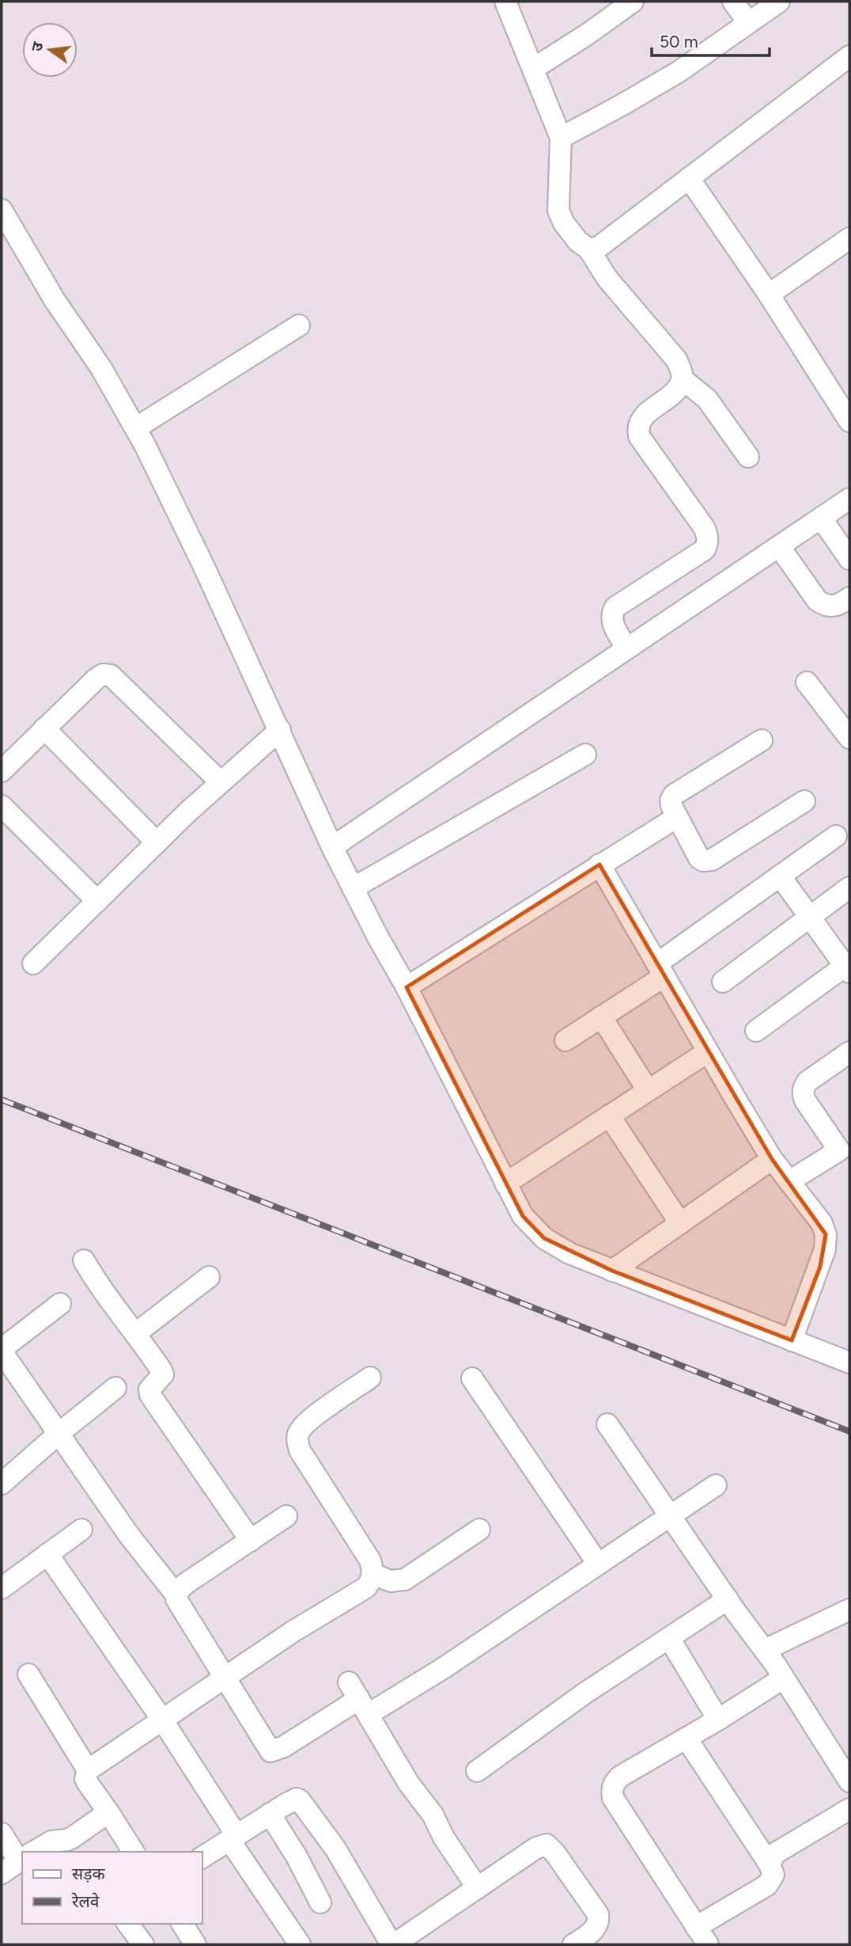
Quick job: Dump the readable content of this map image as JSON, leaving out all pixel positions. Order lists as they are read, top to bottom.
{
  "legend": ["सड़क", "रेलवे"],
  "scale_bar": "50 m",
  "north": "left"
}
